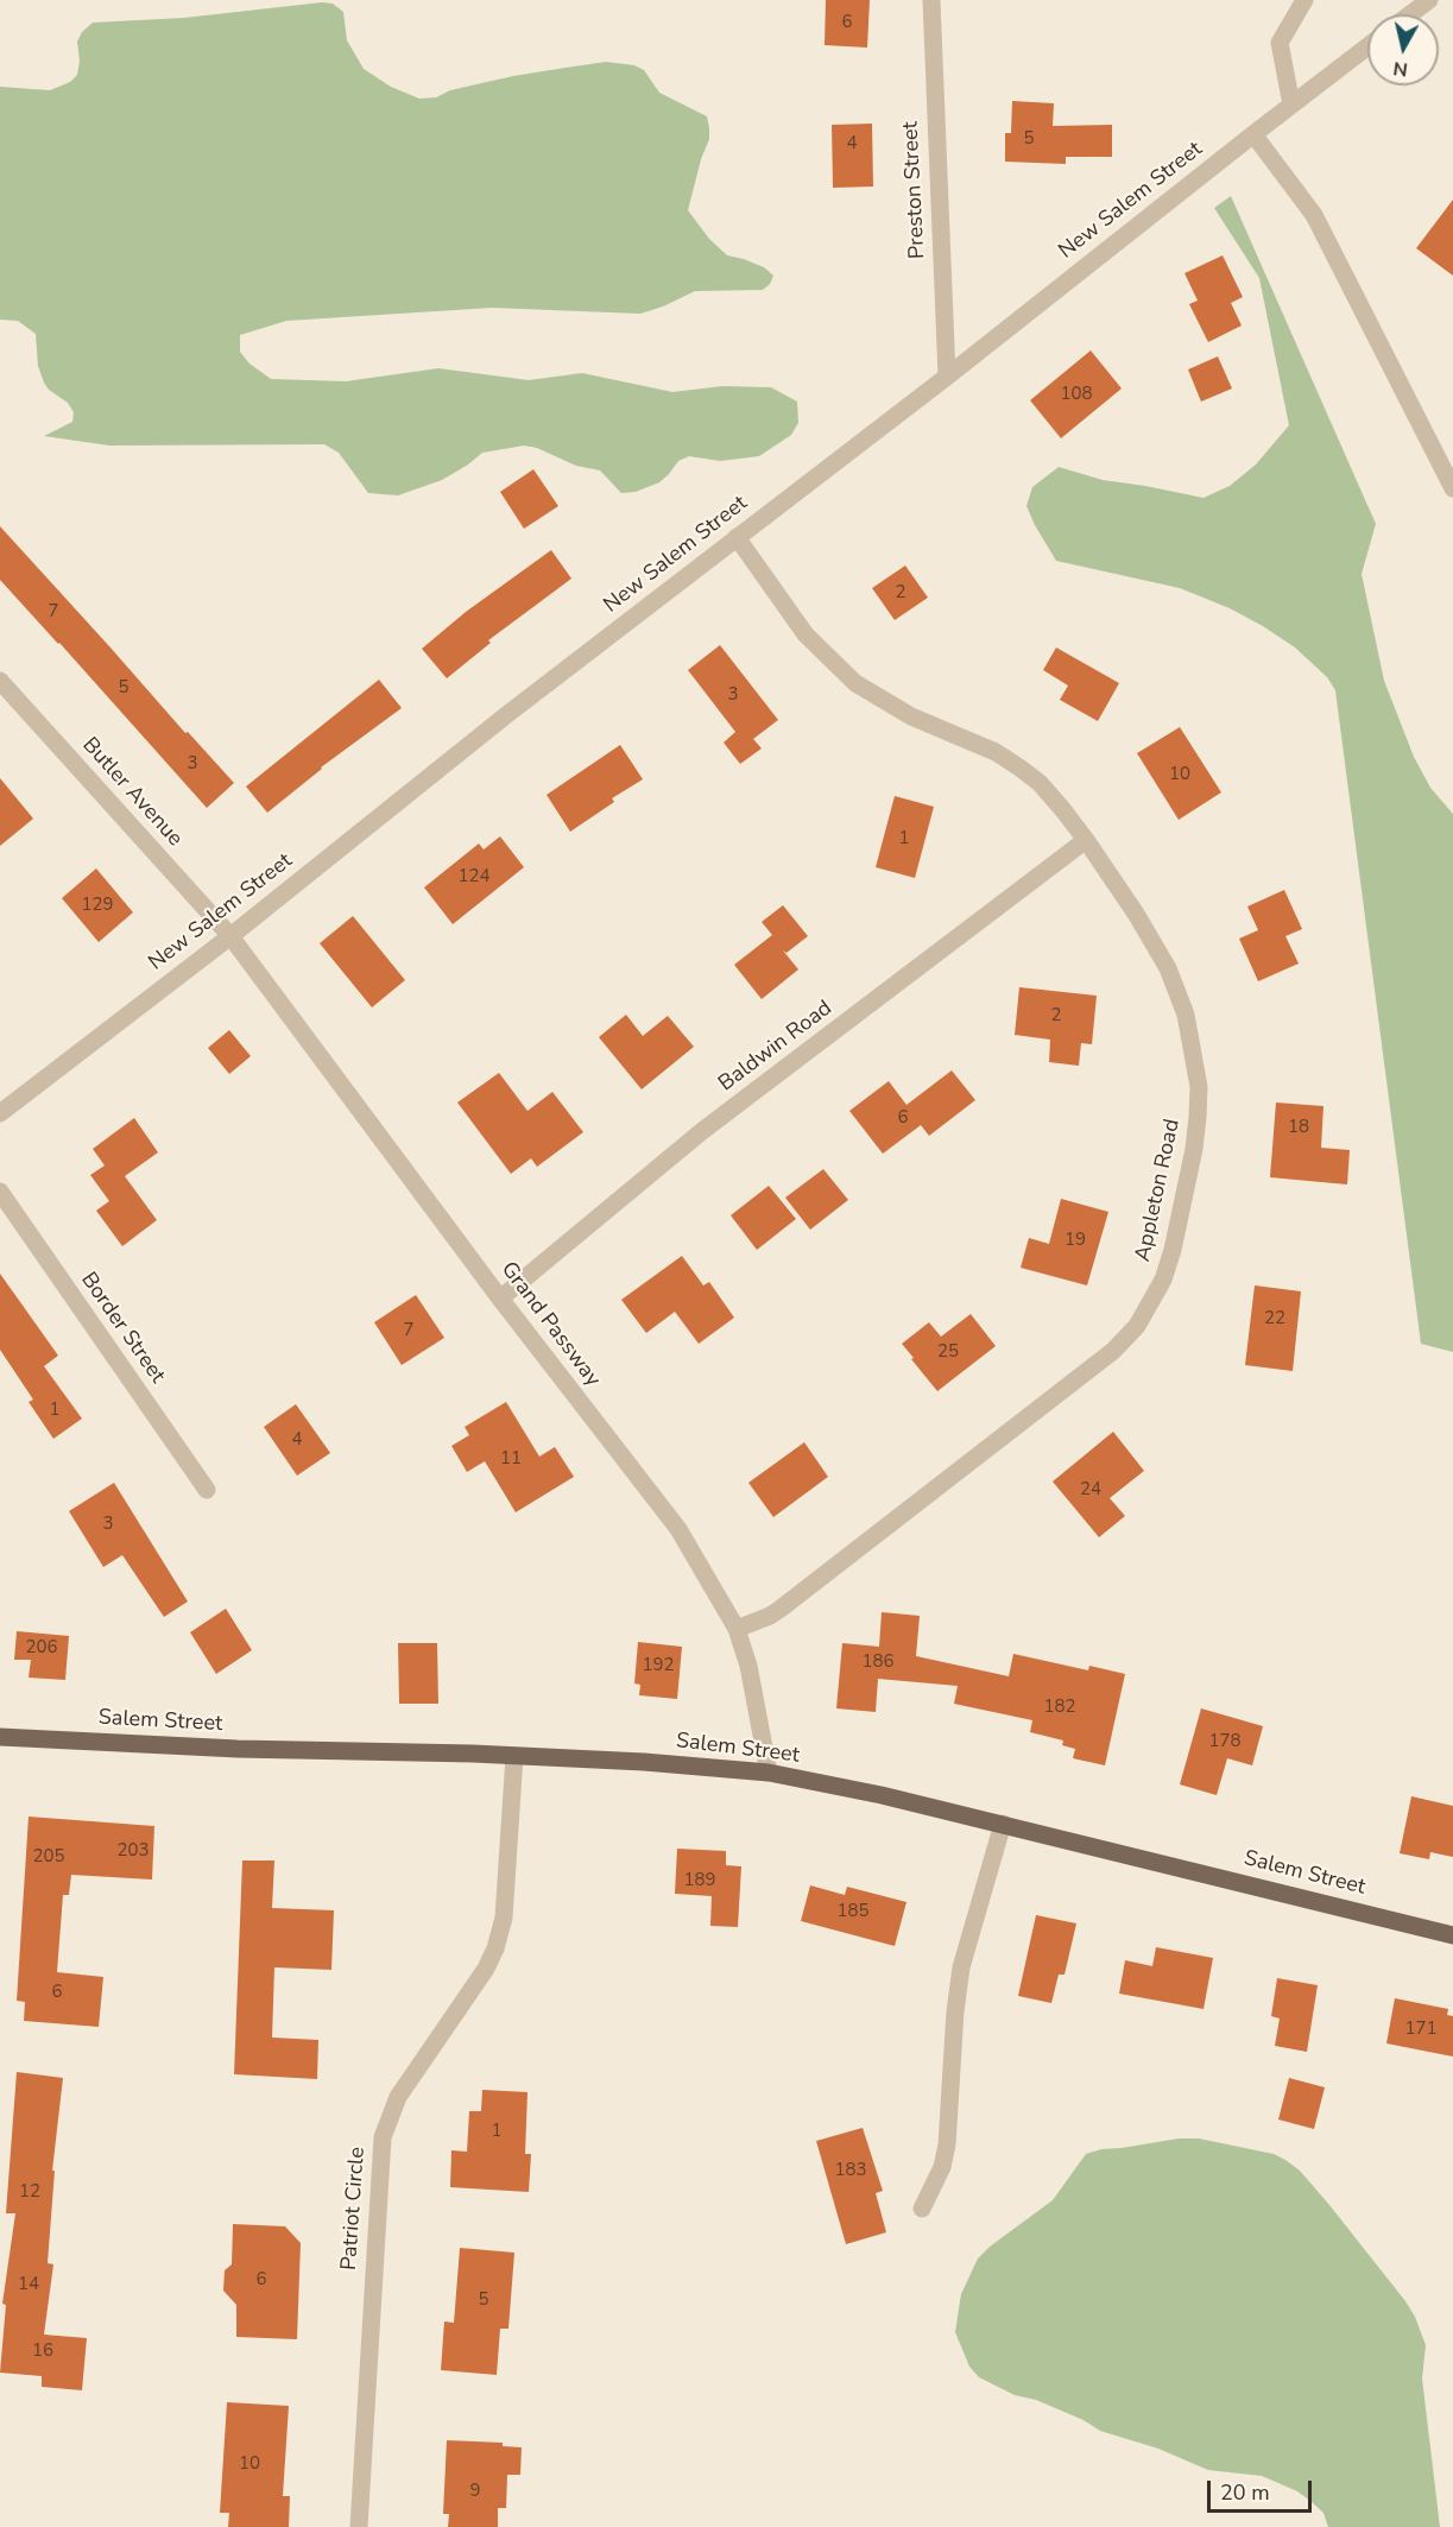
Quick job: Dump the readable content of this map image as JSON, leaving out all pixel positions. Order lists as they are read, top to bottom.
{
  "streets": {
    "main road": ["Salem Street"],
    "street": [
      "Preston Street",
      "New Salem Street",
      "Butler Avenue",
      "Baldwin Road",
      "Appleton Road",
      "Grand Passway",
      "Border Street",
      "Patriot Circle"
    ]
  },
  "crossings": [
    ["Preston Street", "New Salem Street"],
    ["New Salem Street", "Butler Avenue"],
    ["New Salem Street", "Appleton Road"],
    ["New Salem Street", "Grand Passway"],
    ["Butler Avenue", "Grand Passway"],
    ["Baldwin Road", "Appleton Road"],
    ["Baldwin Road", "Grand Passway"],
    ["Appleton Road", "Grand Passway"],
    ["Grand Passway", "Salem Street"],
    ["Salem Street", "Patriot Circle"]
  ],
  "house_numbers": [
    "6",
    "5",
    "4",
    "108",
    "2",
    "7",
    "5",
    "3",
    "3",
    "10",
    "1",
    "124",
    "129",
    "2",
    "6",
    "18",
    "19",
    "22",
    "7",
    "25",
    "1",
    "4",
    "11",
    "24",
    "3",
    "206",
    "186",
    "192",
    "182",
    "178",
    "203",
    "205",
    "189",
    "185",
    "6",
    "171",
    "1",
    "183",
    "12",
    "6",
    "14",
    "5",
    "16",
    "10",
    "9"
  ],
  "scale_bar": "20 m",
  "north": "bottom"
}
